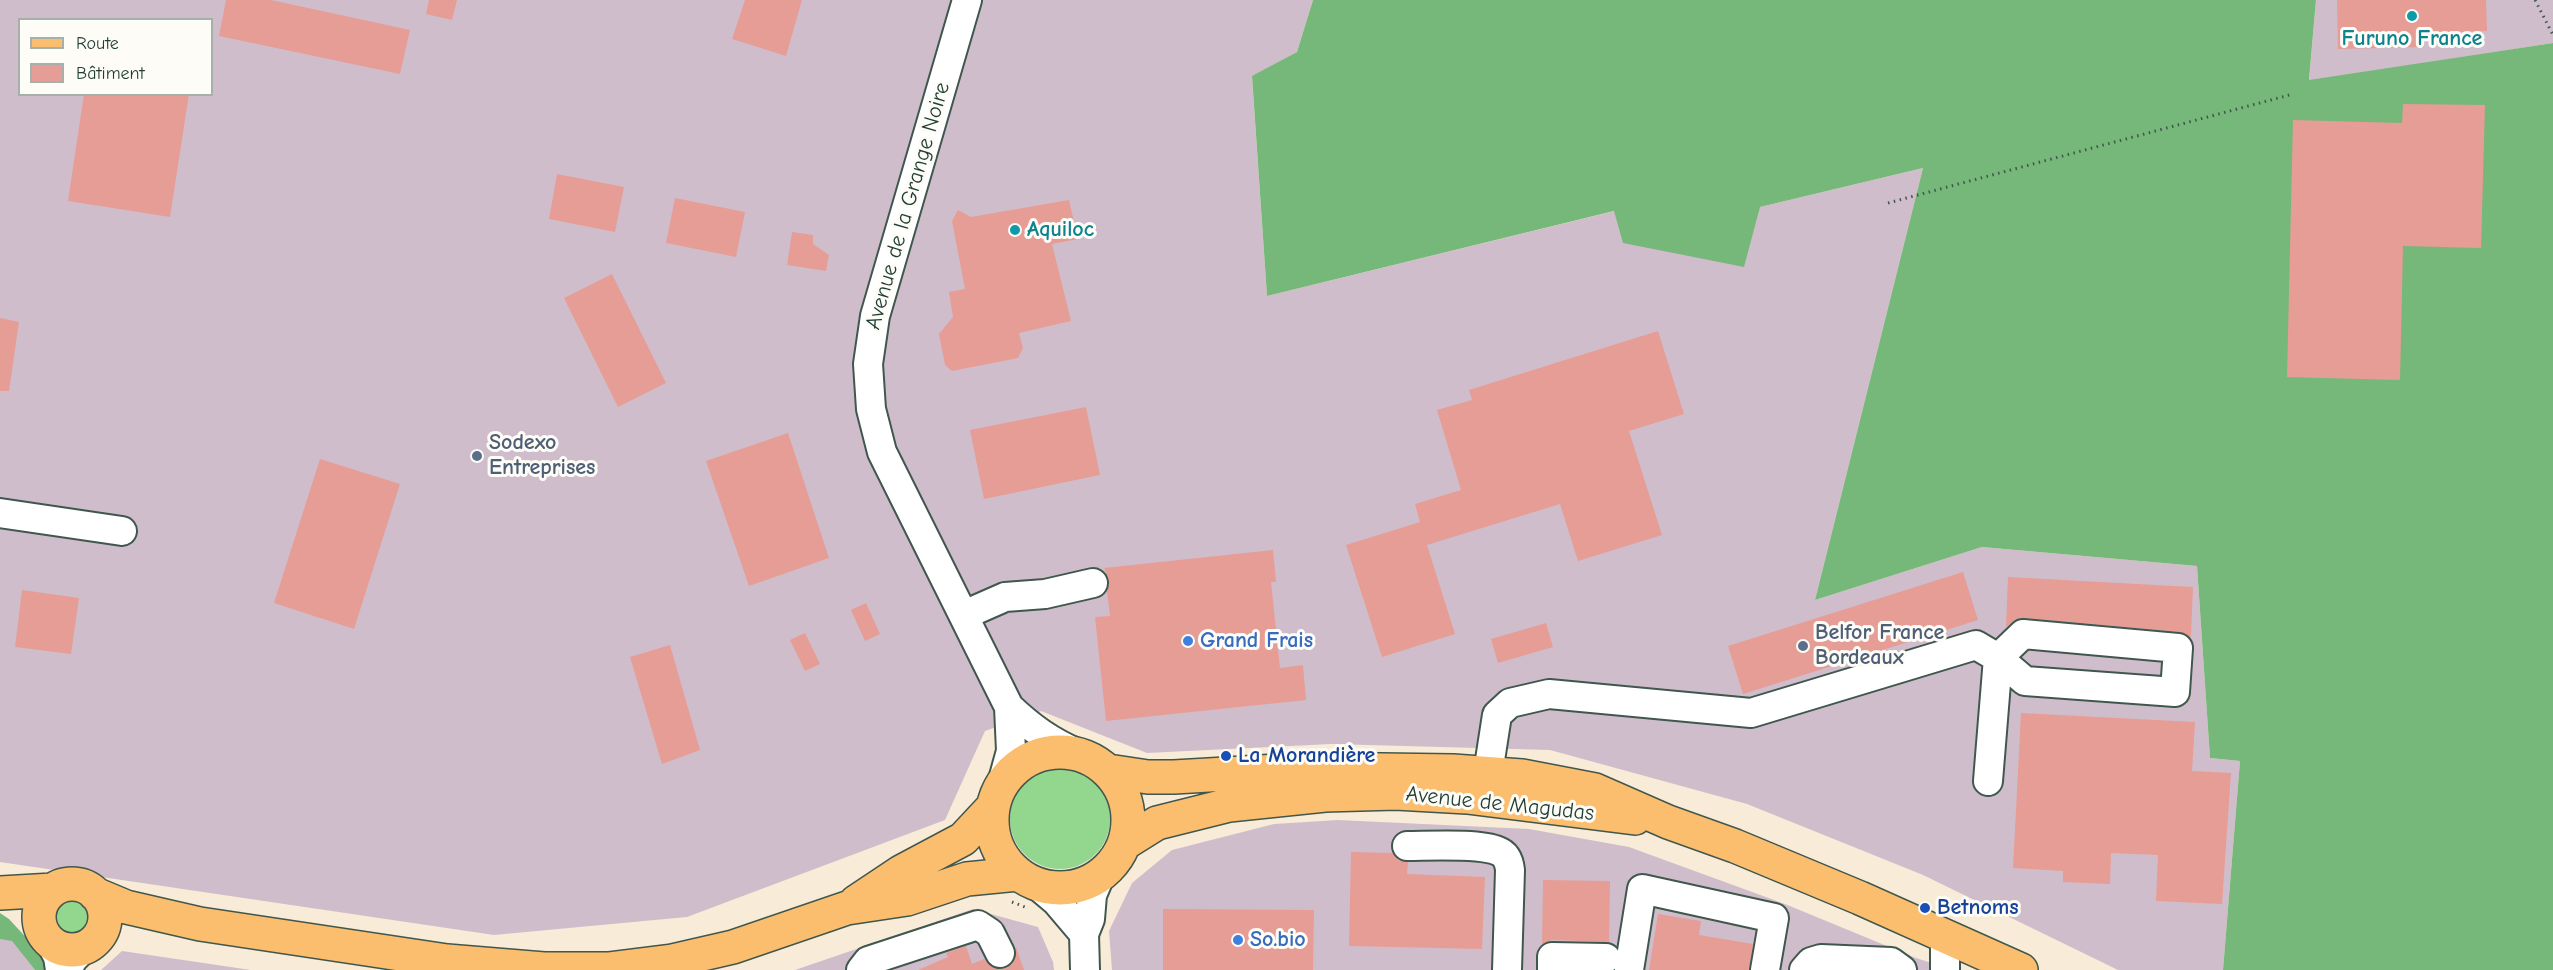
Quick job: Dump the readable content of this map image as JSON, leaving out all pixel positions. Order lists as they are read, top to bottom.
{
  "streets": {
    "main road": ["Avenue de Magudas"],
    "street": ["Avenue de la Grange Noire"]
  },
  "crossings": [
    ["Avenue de la Grange Noire", "Avenue de Magudas"]
  ],
  "places": [
    "Furuno France",
    "Aquiloc",
    "Sodexo Entreprises",
    "Grand Frais",
    "Belfor France Bordeaux",
    "La Morandière",
    "Betnoms",
    "So.bio"
  ],
  "legend": ["Route", "Bâtiment"]
}
